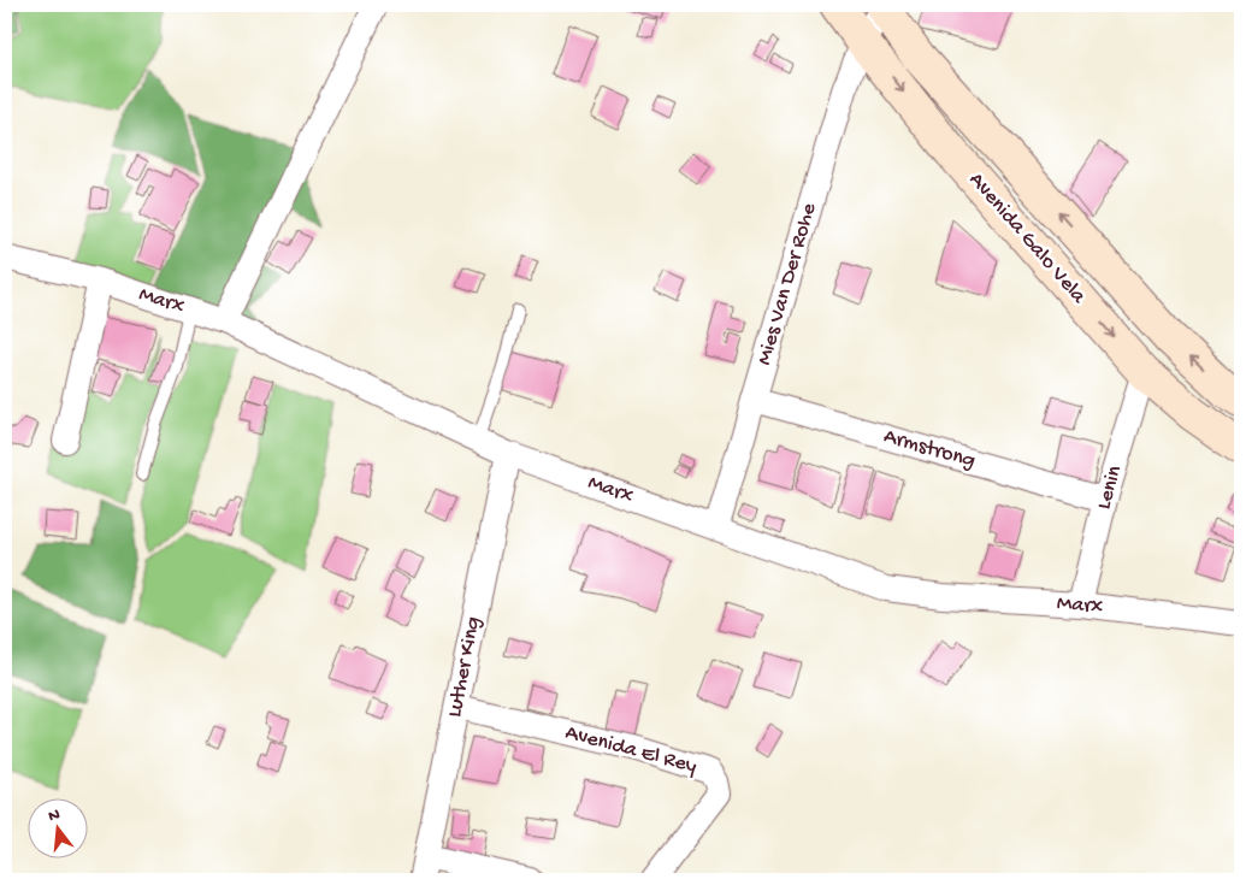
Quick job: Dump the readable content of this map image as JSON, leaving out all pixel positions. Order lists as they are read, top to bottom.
{
  "streets": {
    "main road": ["Avenida Galo Vela"],
    "street": [
      "Mies Van Der Rohe",
      "Marx",
      "Armstrong",
      "Lenin",
      "Luther King",
      "Avenida El Rey"
    ]
  },
  "crossings": [
    ["Avenida Galo Vela", "Mies Van Der Rohe"],
    ["Avenida Galo Vela", "Lenin"],
    ["Mies Van Der Rohe", "Marx"],
    ["Mies Van Der Rohe", "Armstrong"],
    ["Marx", "Lenin"],
    ["Marx", "Luther King"],
    ["Armstrong", "Lenin"],
    ["Luther King", "Avenida El Rey"]
  ],
  "north": "top"
}
